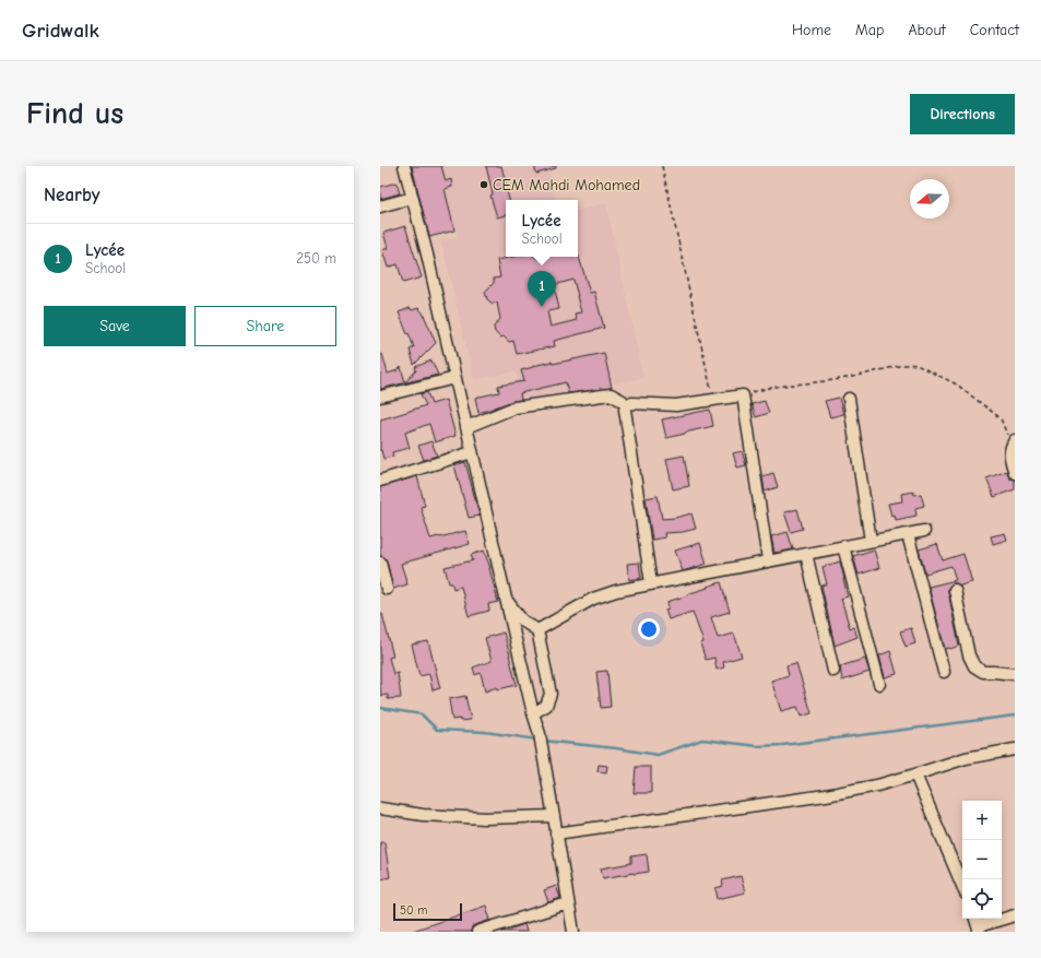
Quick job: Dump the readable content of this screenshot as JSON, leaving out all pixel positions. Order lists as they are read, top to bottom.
{
  "places": ["CEM Mahdi Mohamed"],
  "scale_bar": "50 m",
  "north": "left",
  "page": {
    "header": "Gridwalk",
    "nav": [
      "Home",
      "Map",
      "About",
      "Contact"
    ],
    "buttons": [
      "Directions",
      ["Save", "Share"]
    ],
    "title": "Find us",
    "heading": "Nearby",
    "popup": ["Lycée", "School"],
    "list": [
      {
        "mark": "1",
        "name": "Lycée",
        "note": "School",
        "value": "250 m"
      }
    ],
    "pins": "1",
    "map_buttons": ["+", "−"],
    "scale": "50 m"
  }
}
